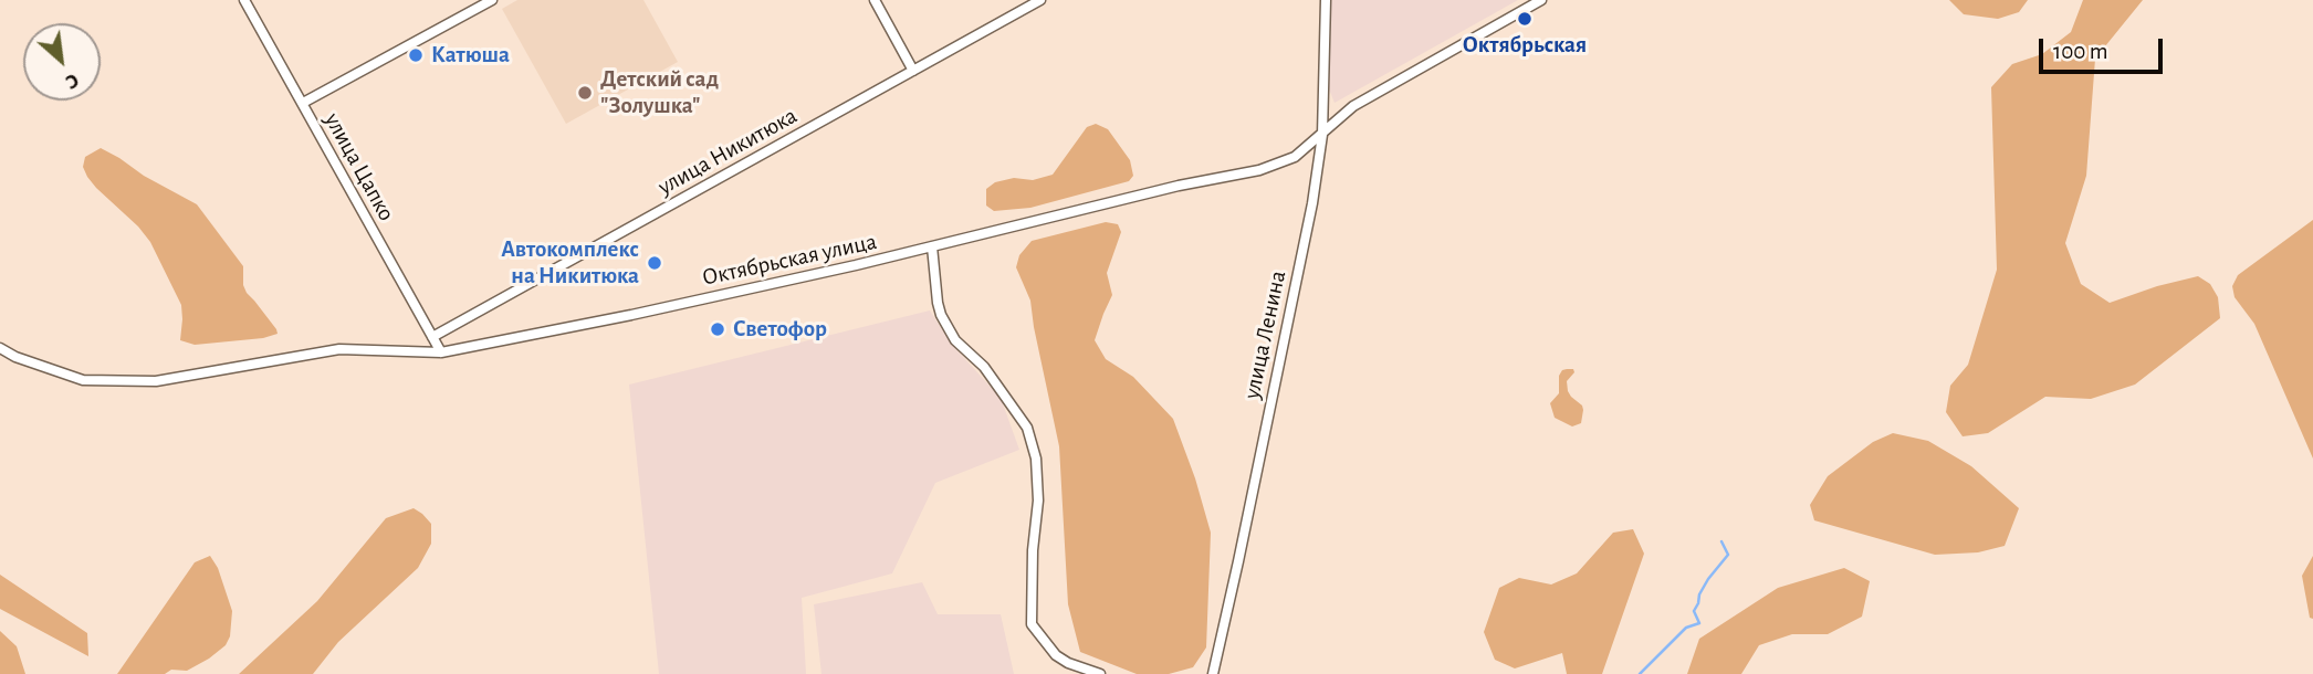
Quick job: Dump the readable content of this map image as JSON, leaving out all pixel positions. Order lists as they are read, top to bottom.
{
  "streets": {
    "street": [
      "улица Никитюка",
      "улица Цапко",
      "Октябрьская улица",
      "улица Ленина"
    ]
  },
  "crossings": [
    ["улица Никитюка", "улица Цапко"],
    ["улица Цапко", "Октябрьская улица"],
    ["Октябрьская улица", "улица Ленина"]
  ],
  "places": [
    "Октябрьская",
    "Катюша",
    "Детский сад \"Золушка\"",
    "Автокомплекс на Никитюка",
    "Светофор"
  ],
  "scale_bar": "100 m",
  "north": "bottom right"
}
